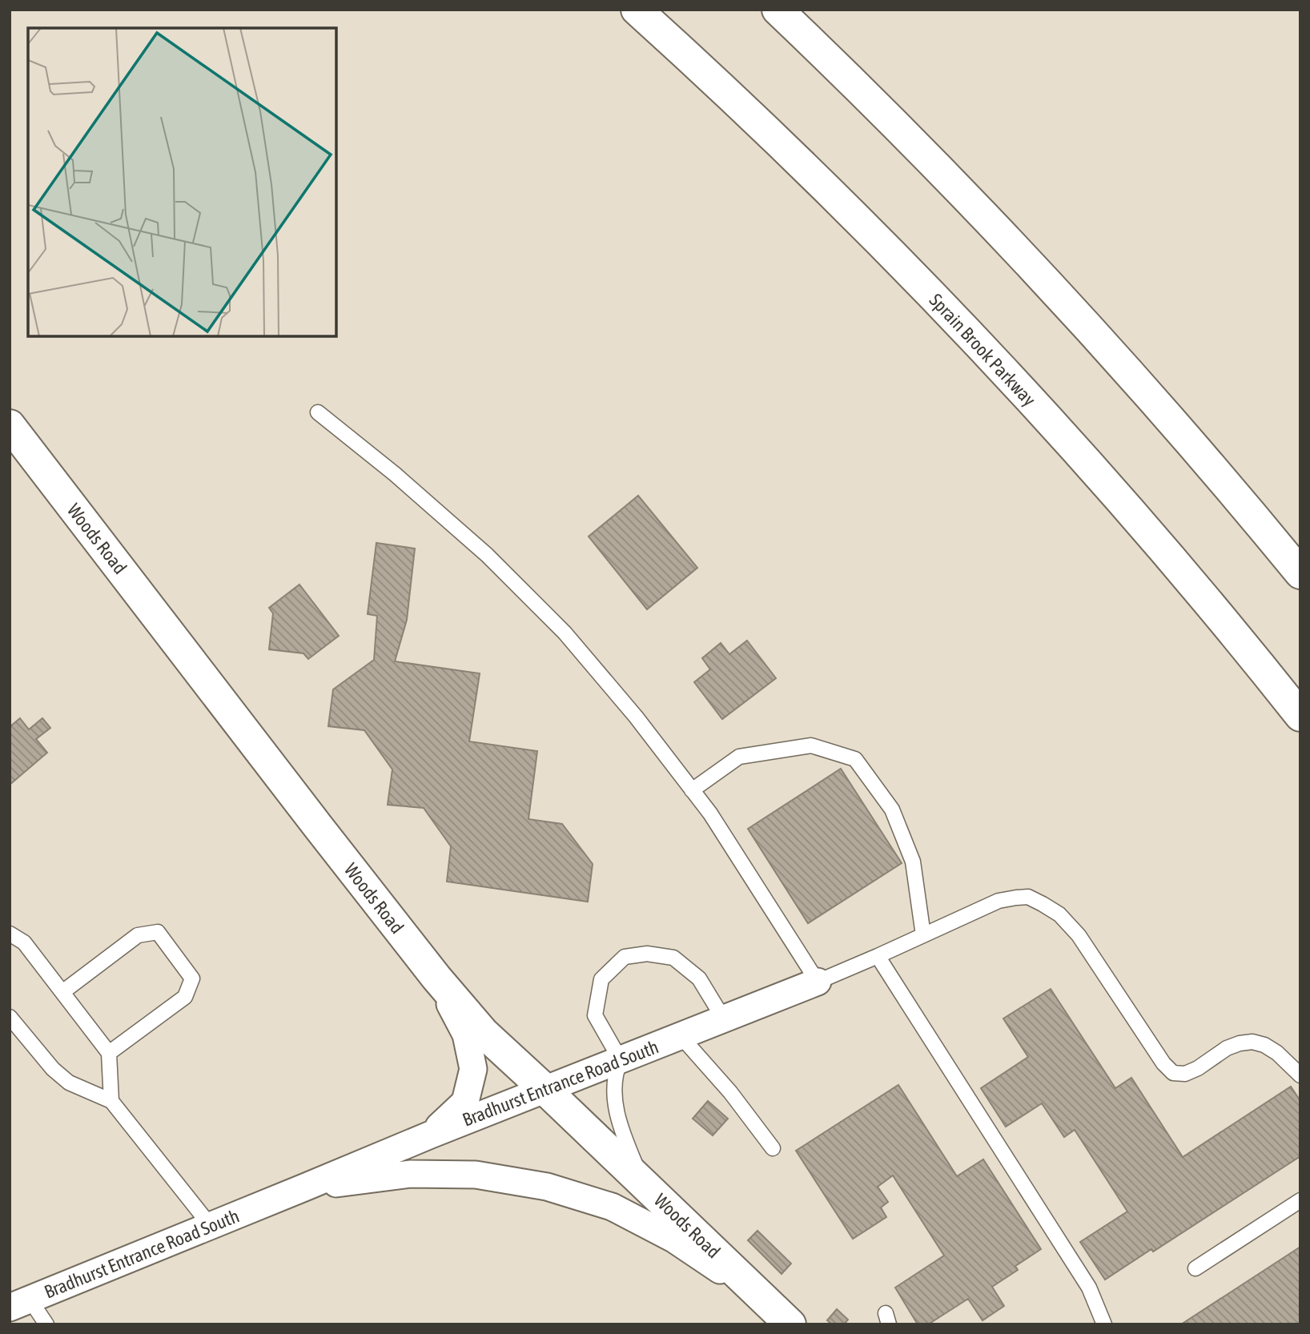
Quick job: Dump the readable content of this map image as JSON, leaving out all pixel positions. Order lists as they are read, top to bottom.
{
  "streets": {
    "main road": ["Sprain Brook Parkway", "Woods Road"],
    "street": ["Bradhurst Entrance Road South"]
  },
  "crossings": [
    ["Woods Road", "Bradhurst Entrance Road South"]
  ]
}
